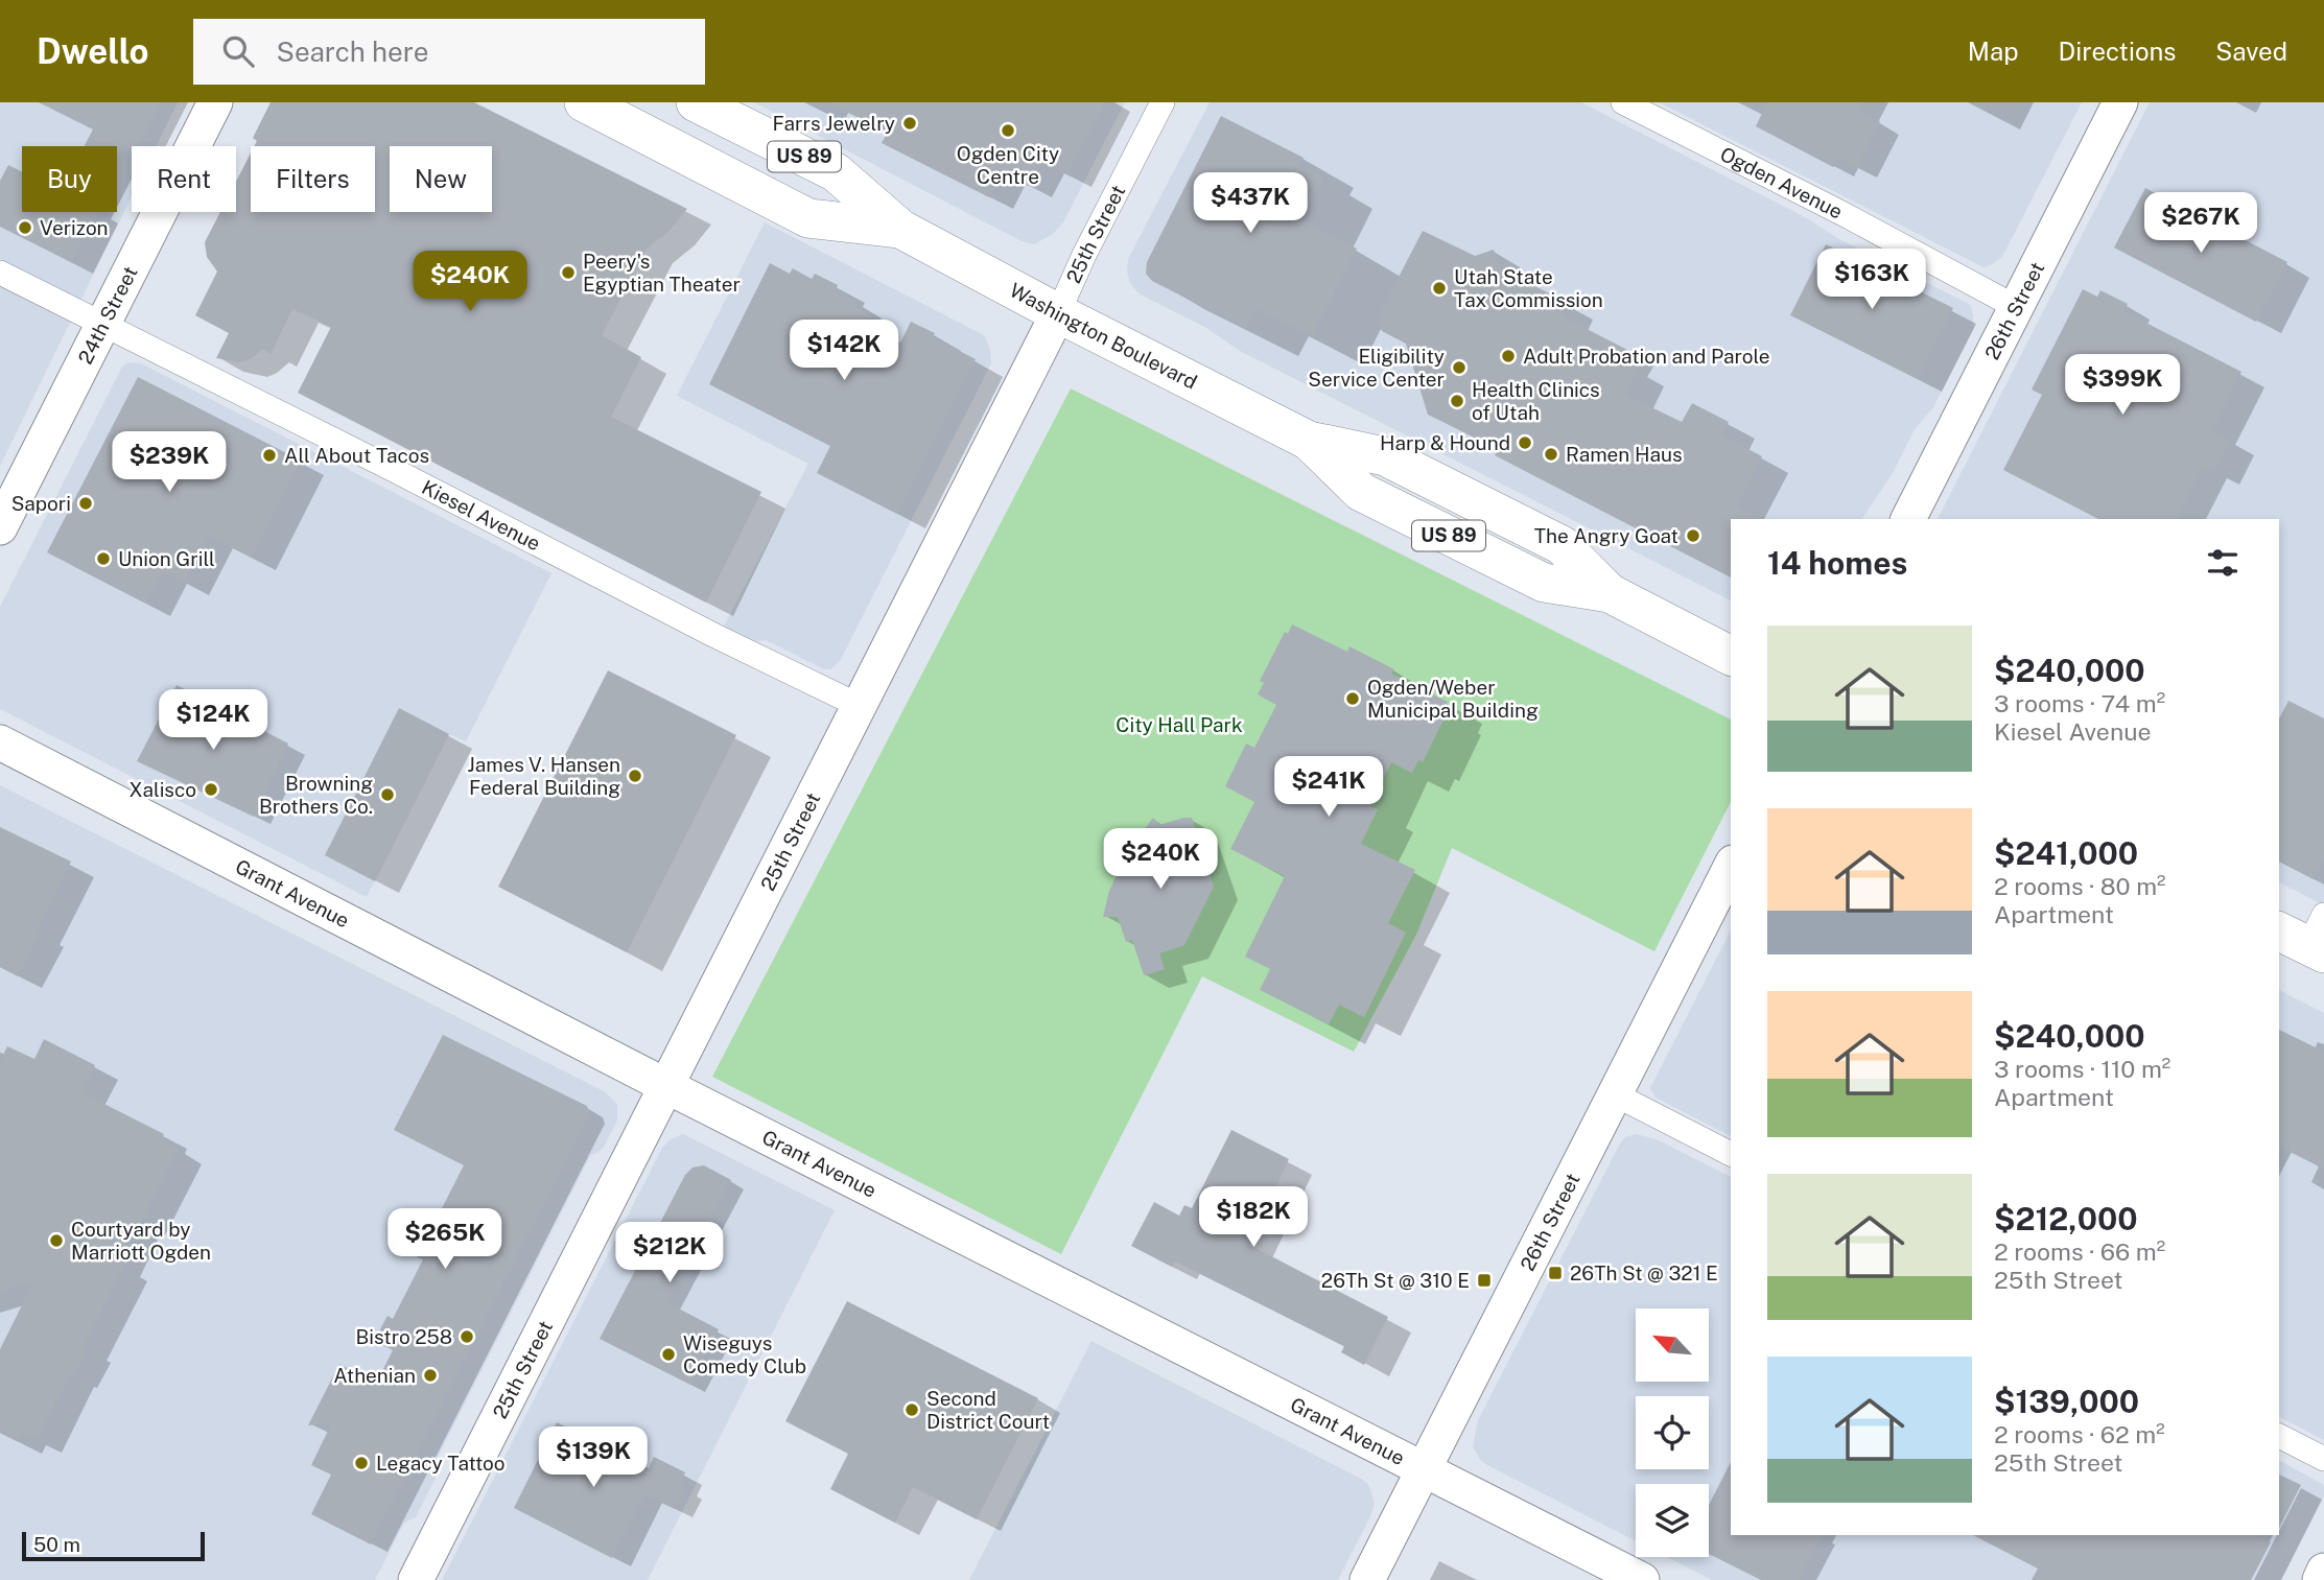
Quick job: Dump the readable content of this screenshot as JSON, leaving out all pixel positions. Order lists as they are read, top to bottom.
{
  "streets": {
    "main road": ["US 89", "Washington Boulevard"],
    "street": [
      "Ogden Avenue",
      "25th Street",
      "26th Street",
      "24th Street",
      "Kiesel Avenue",
      "Grant Avenue"
    ]
  },
  "crossings": [
    ["Ogden Avenue", "26th Street"],
    ["25th Street", "Washington Boulevard"],
    ["25th Street", "Kiesel Avenue"],
    ["25th Street", "Grant Avenue"],
    ["26th Street", "Grant Avenue"],
    ["24th Street", "Kiesel Avenue"]
  ],
  "parks": ["City Hall Park"],
  "places": {
    "other": [
      "Farrs Jewelry",
      "Ogden City Centre",
      "Verizon",
      "Peery's Egyptian Theater",
      "Utah State Tax Commission",
      "Adult Probation and Parole",
      "Eligibility Service Center",
      "Health Clinics of Utah",
      "Harp & Hound",
      "Ramen Haus",
      "All About Tacos",
      "Sapori",
      "The Angry Goat",
      "Union Grill",
      "Ogden/Weber Municipal Building",
      "James V. Hansen Federal Building",
      "Xalisco",
      "Browning Brothers Co.",
      "Courtyard by Marriott Ogden",
      "Bistro 258",
      "Wiseguys Comedy Club",
      "Athenian",
      "Second District Court",
      "Legacy Tattoo"
    ],
    "transit": ["26Th St @ 321 E", "26Th St @ 310 E"]
  },
  "scale_bar": "50 m",
  "north": "top left",
  "page": {
    "header": "Dwello",
    "search": "Search here",
    "nav": ["Map", "Directions", "Saved"],
    "chip": [
      "Buy",
      "Rent",
      "Filters",
      "New"
    ],
    "price": [
      "$437K",
      "$267K",
      "$163K",
      "$240K",
      "$142K",
      "$399K",
      "$239K",
      "$124K",
      "$241K",
      "$240K",
      "$182K",
      "$265K",
      "$212K",
      "$139K"
    ],
    "heading": "14 homes",
    "list": [
      {
        "name": "$240,000",
        "note": "3 rooms · 74 m² · Kiesel Avenue"
      },
      {
        "name": "$241,000",
        "note": "2 rooms · 80 m² · Apartment"
      },
      {
        "name": "$240,000",
        "note": "3 rooms · 110 m² · Apartment"
      },
      {
        "name": "$212,000",
        "note": "2 rooms · 66 m² · 25th Street"
      },
      {
        "name": "$139,000",
        "note": "2 rooms · 62 m² · 25th Street"
      }
    ],
    "scale": "50 m"
  }
}
